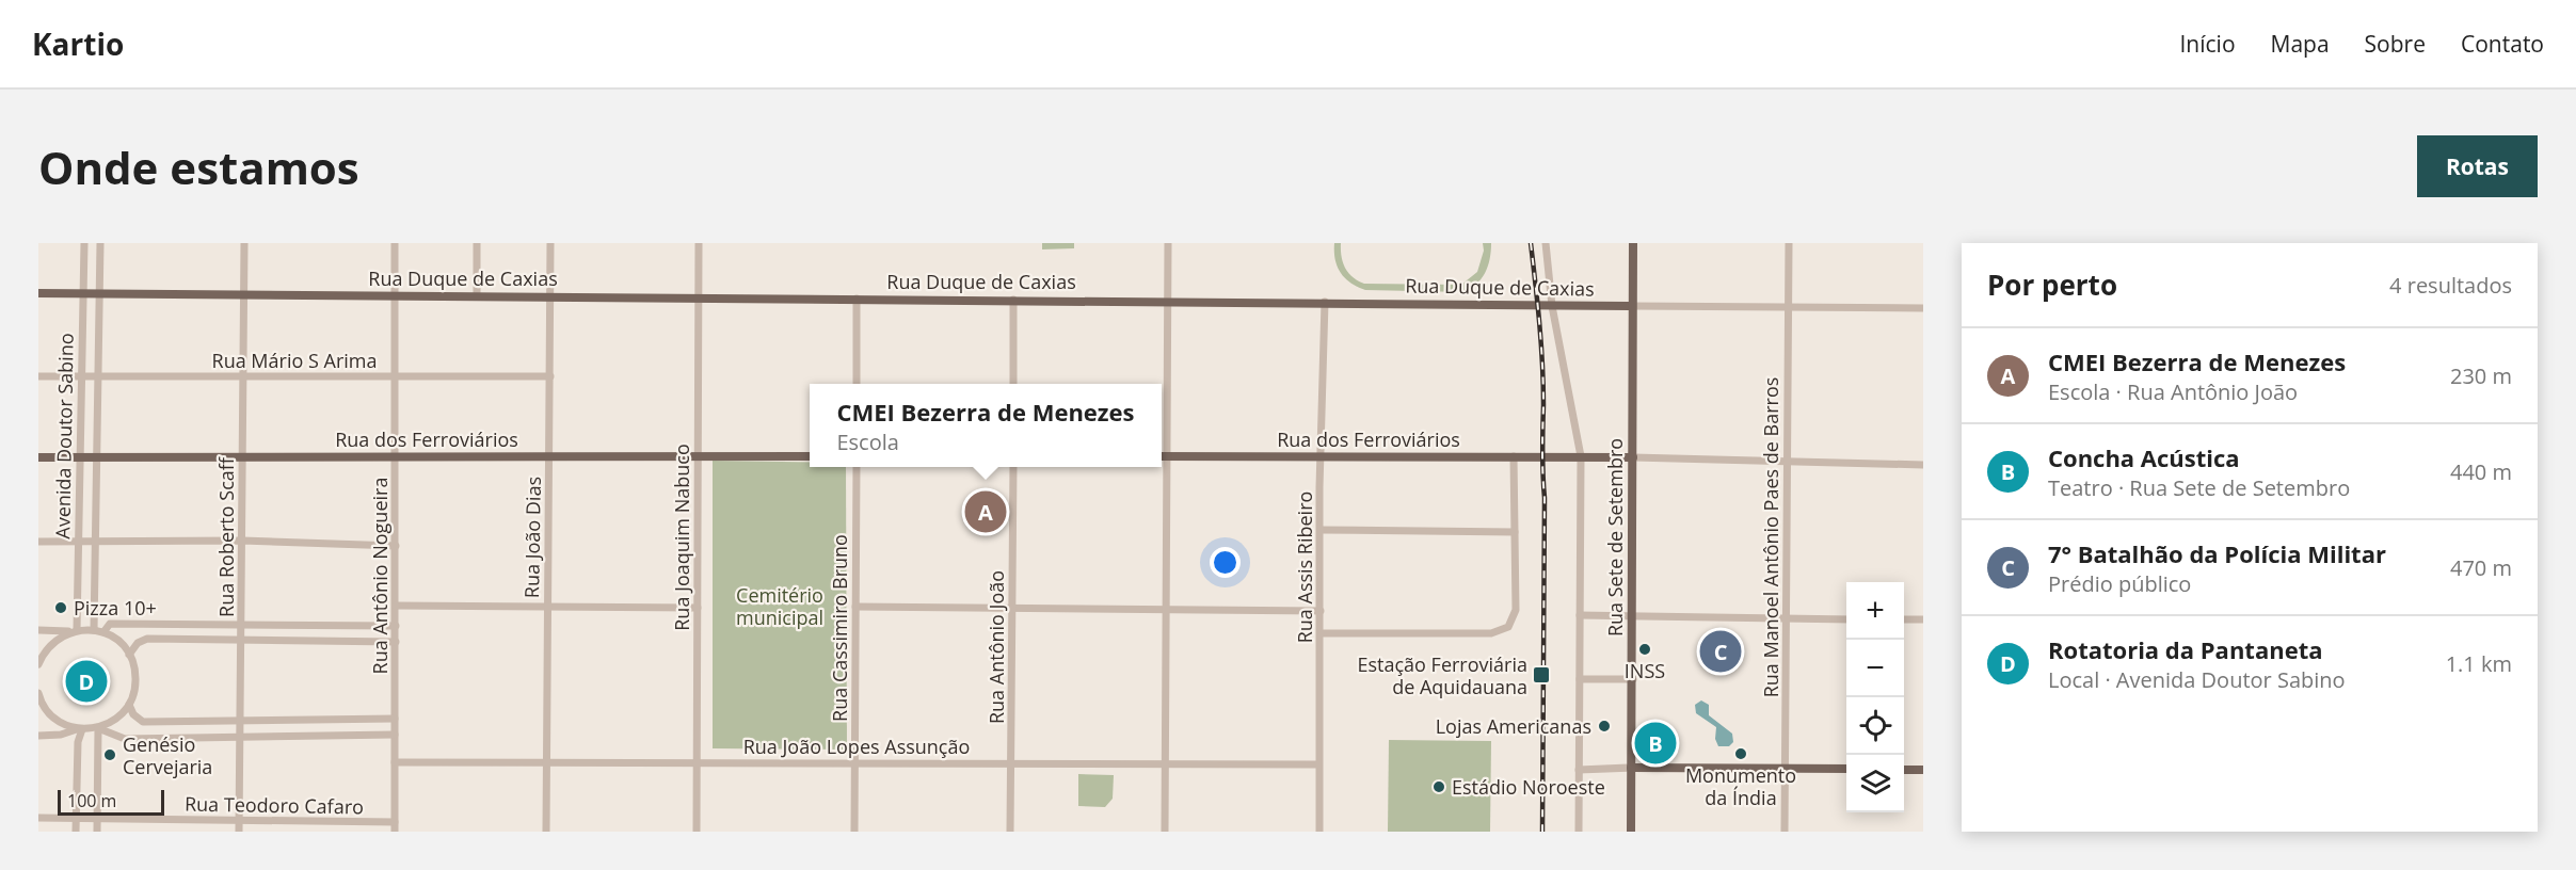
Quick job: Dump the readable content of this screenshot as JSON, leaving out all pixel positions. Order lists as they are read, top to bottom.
{
  "streets": {
    "main road": ["Rua Duque de Caxias", "Rua dos Ferroviários", "Rua Sete de Setembro"],
    "street": [
      "Rua Mário S Arima",
      "Avenida Doutor Sabino",
      "Rua Roberto Scaff",
      "Rua João Dias",
      "Rua Joaquim Nabuco",
      "Rua Manoel Antônio Paes de Barros",
      "Rua Assis Ribeiro",
      "Rua Antônio Nogueira",
      "Rua Cassimiro Bruno",
      "Rua Antônio João",
      "Rua João Lopes Assunção",
      "Rua Teodoro Cafaro"
    ]
  },
  "crossings": [
    ["Rua Duque de Caxias", "Avenida Doutor Sabino"],
    ["Rua Duque de Caxias", "Rua Roberto Scaff"],
    ["Rua Duque de Caxias", "Rua João Dias"],
    ["Rua Duque de Caxias", "Rua Joaquim Nabuco"],
    ["Rua Duque de Caxias", "Rua Sete de Setembro"],
    ["Rua Duque de Caxias", "Rua Manoel Antônio Paes de Barros"],
    ["Rua Duque de Caxias", "Rua Assis Ribeiro"],
    ["Rua Duque de Caxias", "Rua Antônio Nogueira"],
    ["Rua Mário S Arima", "Avenida Doutor Sabino"],
    ["Rua Mário S Arima", "Rua Roberto Scaff"],
    ["Rua Mário S Arima", "Rua João Dias"],
    ["Rua Mário S Arima", "Rua Antônio Nogueira"],
    ["Avenida Doutor Sabino", "Rua dos Ferroviários"],
    ["Rua dos Ferroviários", "Rua Roberto Scaff"],
    ["Rua dos Ferroviários", "Rua João Dias"],
    ["Rua dos Ferroviários", "Rua Joaquim Nabuco"],
    ["Rua dos Ferroviários", "Rua Sete de Setembro"],
    ["Rua dos Ferroviários", "Rua Assis Ribeiro"],
    ["Rua dos Ferroviários", "Rua Antônio Nogueira"],
    ["Rua Roberto Scaff", "Rua Teodoro Cafaro"],
    ["Rua João Dias", "Rua João Lopes Assunção"],
    ["Rua Joaquim Nabuco", "Rua João Lopes Assunção"],
    ["Rua Assis Ribeiro", "Rua João Lopes Assunção"],
    ["Rua Antônio Nogueira", "Rua João Lopes Assunção"],
    ["Rua Antônio Nogueira", "Rua Teodoro Cafaro"],
    ["Rua Cassimiro Bruno", "Rua João Lopes Assunção"],
    ["Rua Antônio João", "Rua João Lopes Assunção"]
  ],
  "parks": ["Cemitério municipal"],
  "places": {
    "other": [
      "Pizza 10+",
      "INSS",
      "Lojas Americanas",
      "Monumento da Índia",
      "Genésio Cervejaria",
      "Estádio Noroeste"
    ],
    "transit": ["Estação Ferroviária de Aquidauana"]
  },
  "scale_bar": "100 m",
  "page": {
    "header": "Kartio",
    "nav": [
      "Início",
      "Mapa",
      "Sobre",
      "Contato"
    ],
    "buttons": "Rotas",
    "title": "Onde estamos",
    "heading": ["Por perto", "4 resultados"],
    "list": [
      {
        "mark": "A",
        "name": "CMEI Bezerra de Menezes",
        "note": "Escola · Rua Antônio João",
        "value": "230 m"
      },
      {
        "mark": "B",
        "name": "Concha Acústica",
        "note": "Teatro · Rua Sete de Setembro",
        "value": "440 m"
      },
      {
        "mark": "C",
        "name": "7° Batalhão da Polícia Militar",
        "note": "Prédio público",
        "value": "470 m"
      },
      {
        "mark": "D",
        "name": "Rotatoria da Pantaneta",
        "note": "Local · Avenida Doutor Sabino",
        "value": "1.1 km"
      }
    ],
    "popup": ["CMEI Bezerra de Menezes", "Escola"],
    "pins": [
      "A",
      "C",
      "D",
      "B"
    ],
    "map_buttons": ["+", "−"],
    "scale": "100 m"
  }
}
